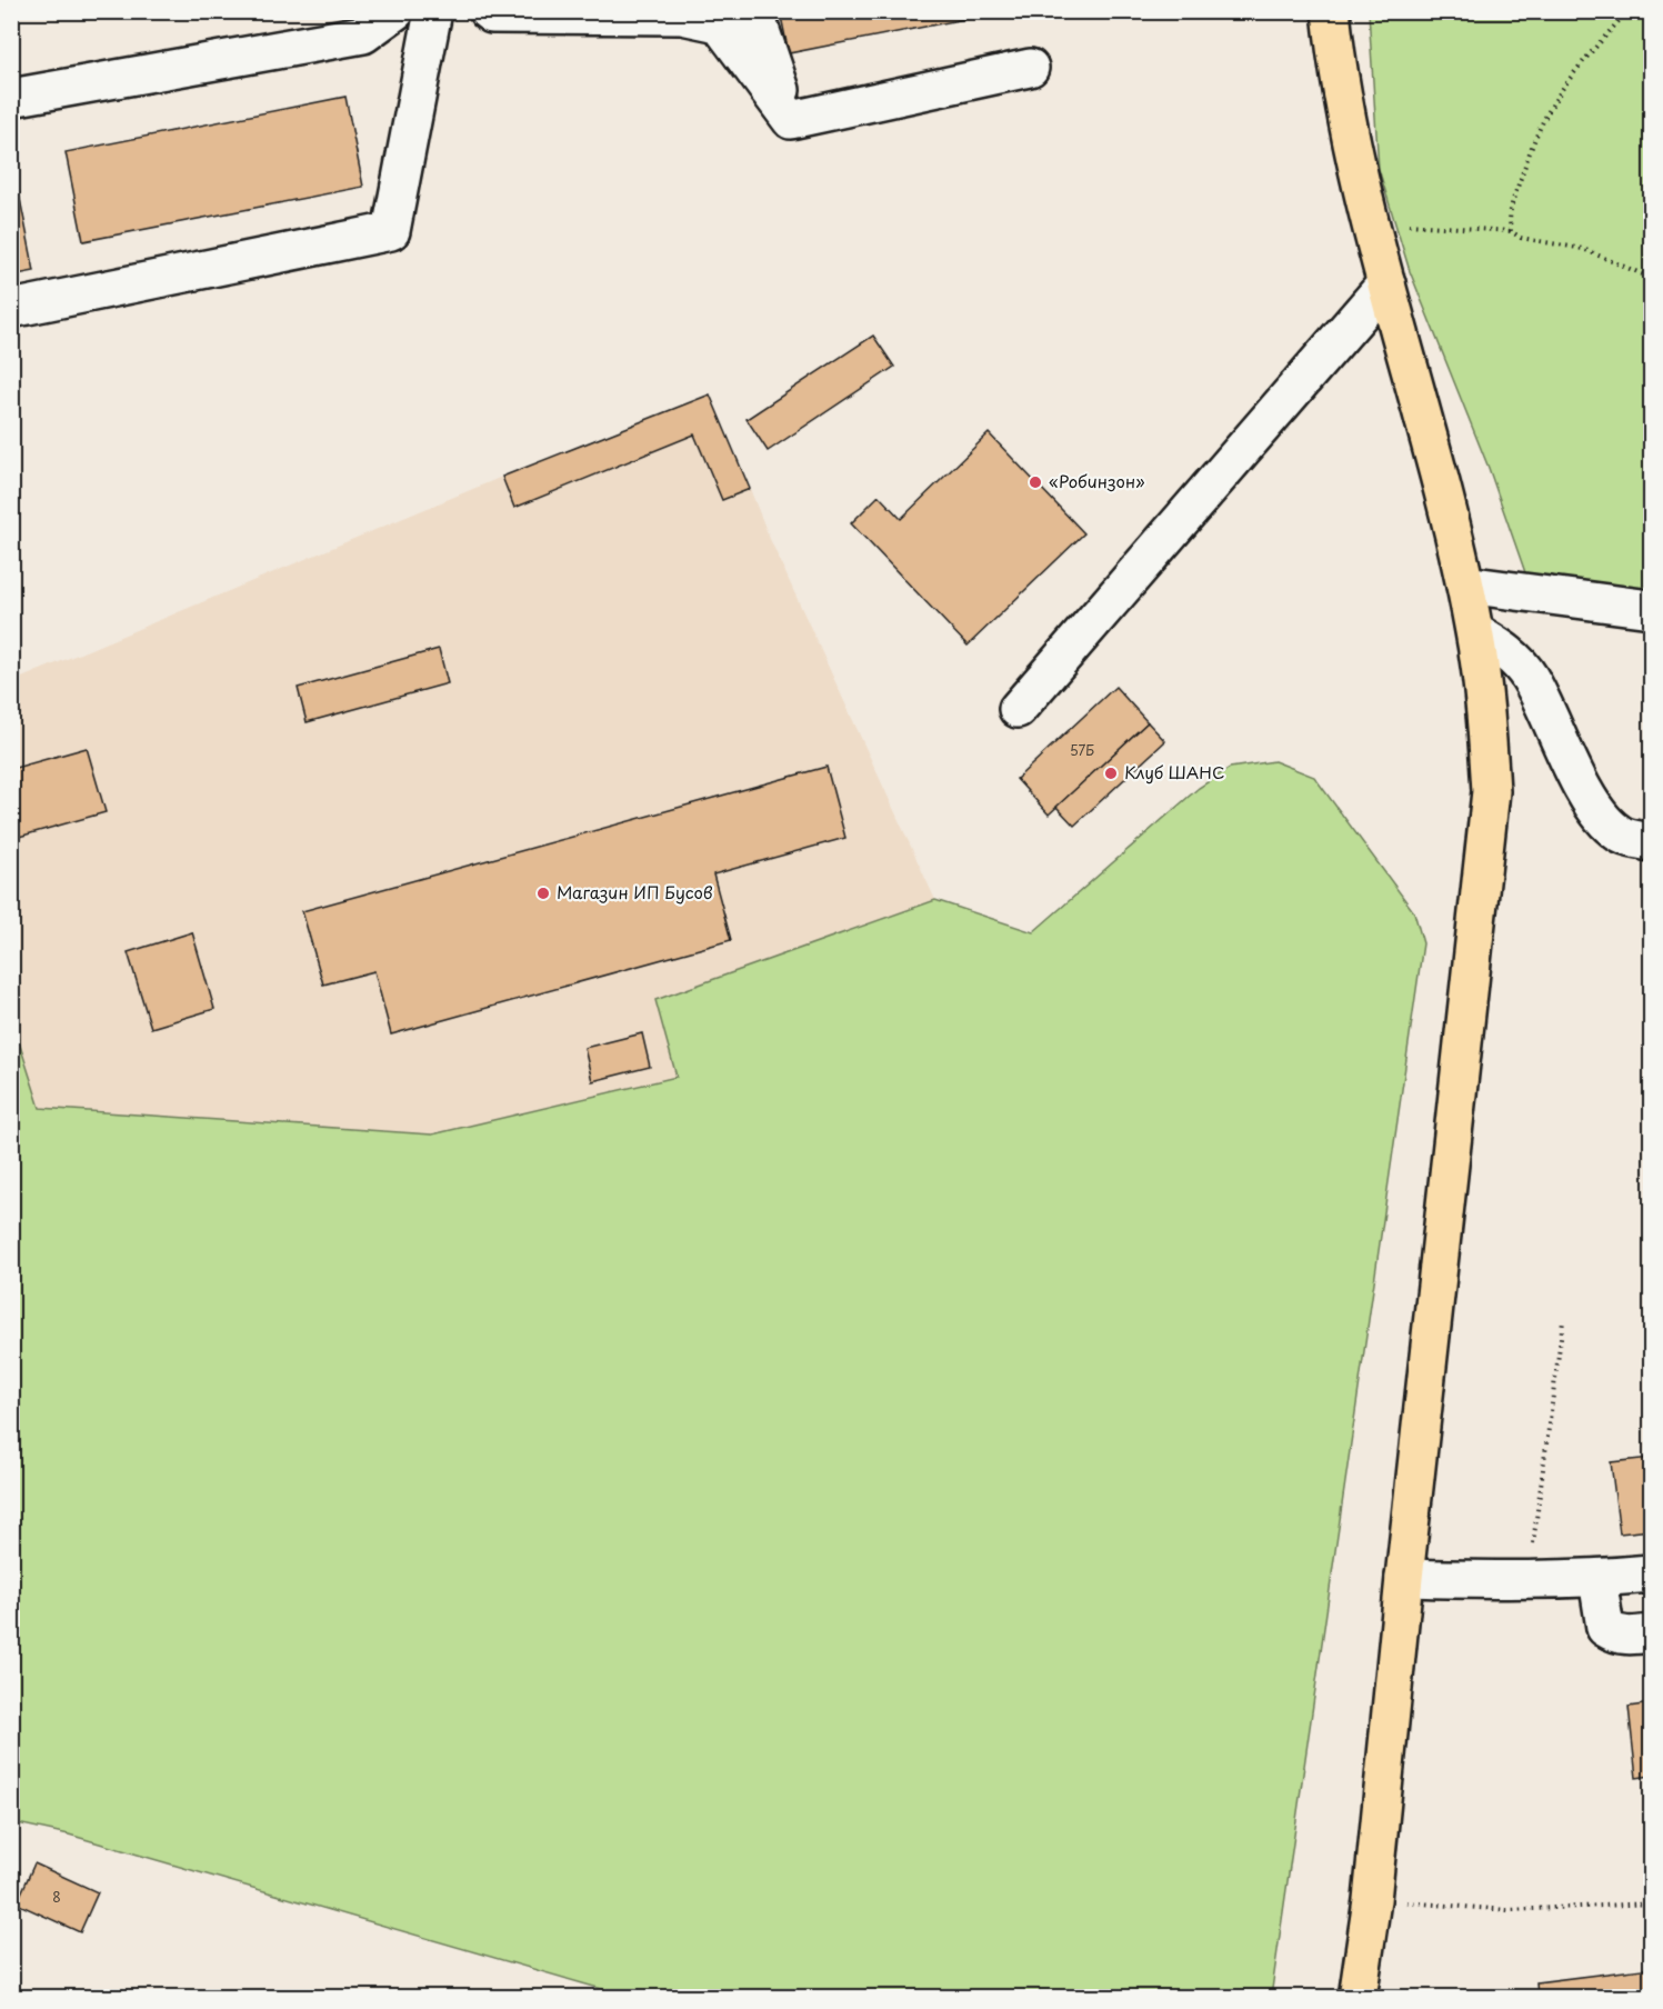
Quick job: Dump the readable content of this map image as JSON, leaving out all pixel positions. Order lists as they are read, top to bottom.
{
  "places": ["«Робинзон»", "Клуб ШАНС", "Магазин ИП Бусов"],
  "house_numbers": ["57Б", "8"]
}
